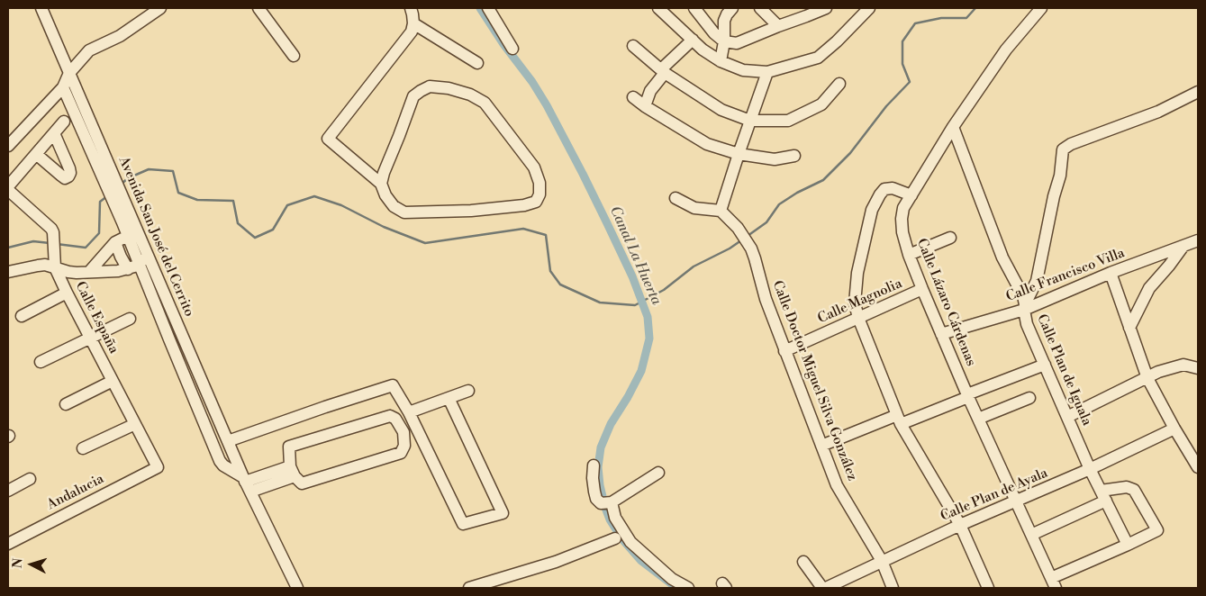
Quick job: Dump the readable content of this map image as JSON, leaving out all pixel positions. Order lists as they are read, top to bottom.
{
  "streets": {
    "street": [
      "Avenida San José del Cerrito",
      "Calle Francisco Villa",
      "Calle Magnolia",
      "Calle Lázaro Cárdenas",
      "Calle España",
      "Calle Plan de Iguala",
      "Calle Doctor Miguel Silva González",
      "Andalucia",
      "Calle Plan de Ayala"
    ]
  },
  "crossings": [
    ["Avenida San José del Cerrito", "Calle España"],
    ["Calle Francisco Villa", "Calle Lázaro Cárdenas"],
    ["Calle Francisco Villa", "Calle Plan de Iguala"],
    ["Calle Magnolia", "Calle Lázaro Cárdenas"],
    ["Calle Magnolia", "Calle Doctor Miguel Silva González"],
    ["Calle Lázaro Cárdenas", "Calle Plan de Iguala"],
    ["Calle Lázaro Cárdenas", "Calle Plan de Ayala"],
    ["Calle España", "Andalucia"],
    ["Calle Plan de Iguala", "Calle Plan de Ayala"],
    ["Calle Doctor Miguel Silva González", "Calle Plan de Ayala"]
  ],
  "water": ["Canal La Huerta"],
  "north": "left"
}
